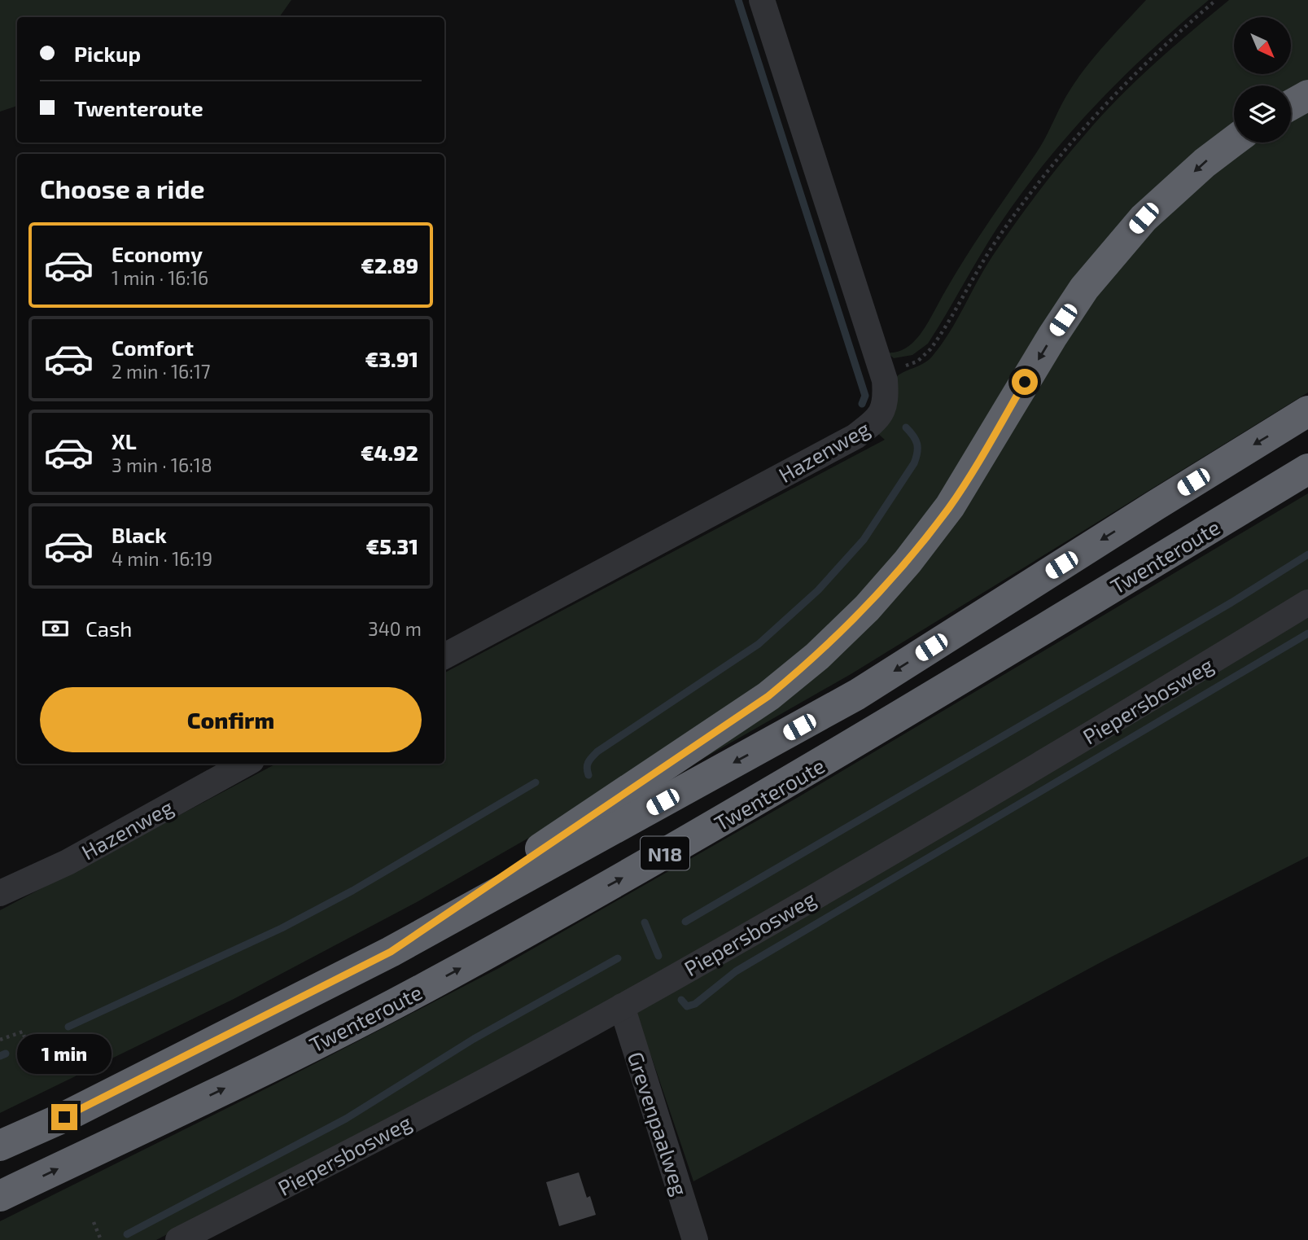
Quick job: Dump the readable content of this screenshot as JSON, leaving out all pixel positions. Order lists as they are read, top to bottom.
{
  "streets": {
    "highway": ["Twenteroute", "N18"],
    "street": ["Hazenweg", "Piepersbosweg", "Grevenpaalweg"]
  },
  "crossings": [
    ["Twenteroute", "N18"],
    ["Piepersbosweg", "Grevenpaalweg"]
  ],
  "north": "bottom right",
  "page": {
    "banner": ["Pickup", "Twenteroute"],
    "heading": "Choose a ride",
    "list": [
      {
        "name": "Economy",
        "note": "1 min · 16:16",
        "value": "€2.89"
      },
      {
        "name": "Comfort",
        "note": "2 min · 16:17",
        "value": "€3.91"
      },
      {
        "name": "XL",
        "note": "3 min · 16:18",
        "value": "€4.92"
      },
      {
        "name": "Black",
        "note": "4 min · 16:19",
        "value": "€5.31"
      }
    ],
    "pay": ["Cash", "340 m"],
    "buttons": "Confirm",
    "bubble": "1 min"
  }
}
